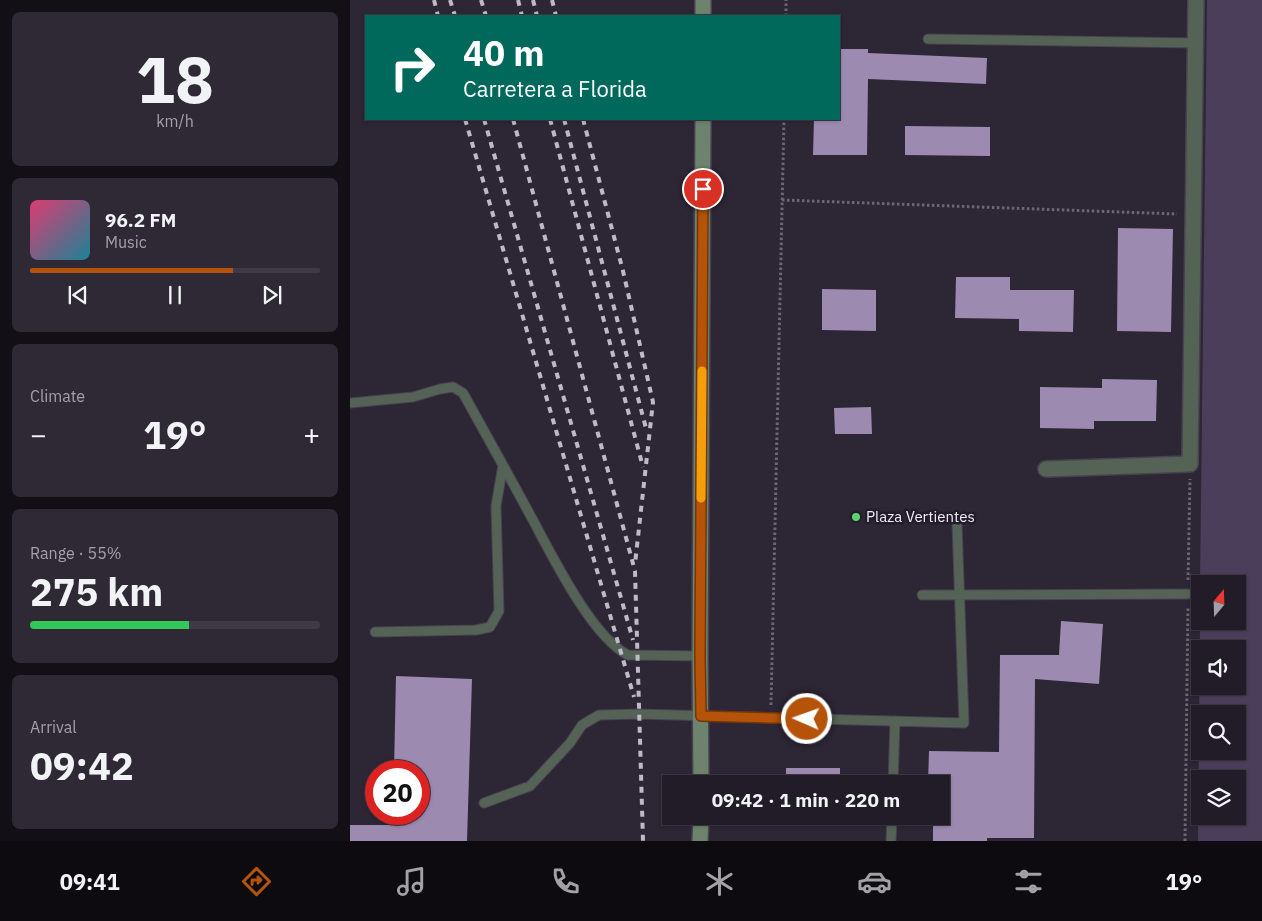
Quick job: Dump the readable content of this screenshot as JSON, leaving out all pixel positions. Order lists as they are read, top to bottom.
{
  "places": ["Plaza Vertientes"],
  "north": "top",
  "page": {
    "tile": [
      ["18", "km/h"],
      "Climate",
      ["Range · 55%", "275 km"],
      ["Arrival", "09:42"]
    ],
    "turn": ["40 m", "Carretera a Florida"],
    "song": ["96.2 FM", "Music"],
    "heat": ["−", "19°", "+"],
    "limit": "20",
    "trip": "09:42 · 1 min · 220 m",
    "tabs": ["09:41", "19°"]
  }
}
